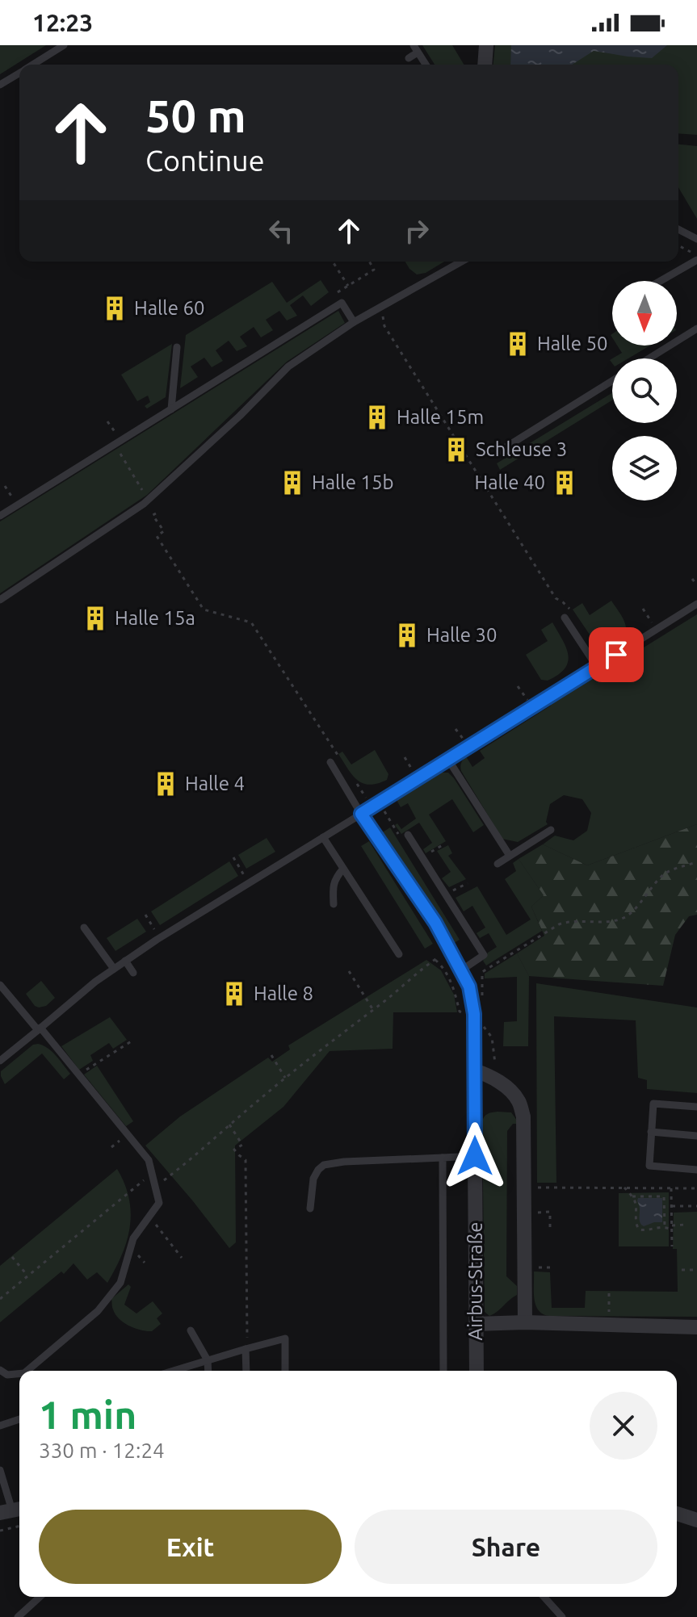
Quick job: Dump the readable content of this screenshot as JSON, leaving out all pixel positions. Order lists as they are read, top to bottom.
{
  "streets": {
    "street": ["Airbus-Straße"]
  },
  "places": {
    "building": [
      "Halle 60",
      "Halle 50",
      "Halle 15m",
      "Schleuse 3",
      "Halle 15b",
      "Halle 40",
      "Halle 15a",
      "Halle 30",
      "Halle 4",
      "Halle 8"
    ]
  },
  "north": "bottom",
  "page": {
    "status": "12:23",
    "turn": ["50 m", "Continue"],
    "heading": ["1 min", "330 m · 12:24"],
    "buttons": ["Exit", "Share"]
  }
}
